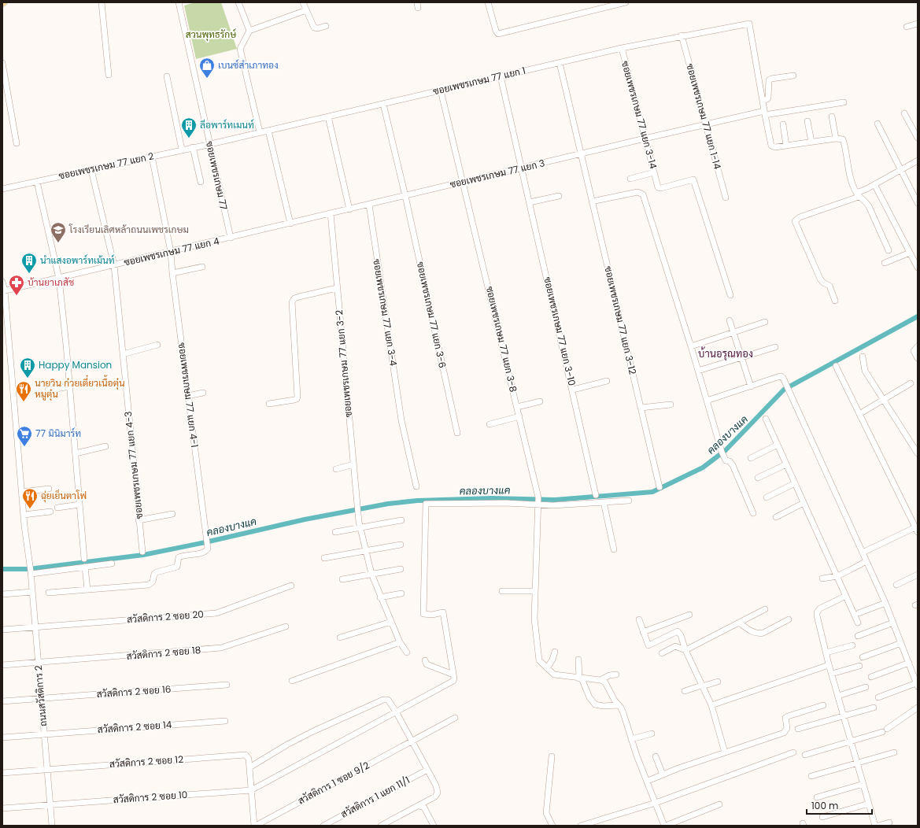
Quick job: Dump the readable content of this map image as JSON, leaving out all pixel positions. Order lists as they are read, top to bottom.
{
  "streets": {
    "street": [
      "ซอยเพชรเกษม 77 แยก 1",
      "ซอยเพชรเกษม 77 แยก 3-14",
      "ซอยเพชรเกษม 77 แยก 1-14",
      "ซอยเพชรเกษม 77 แยก 2",
      "ซอยเพชรเกษม 77 แยก 3",
      "ซอยเพชรเกษม 77",
      "ซอยเพชรเกษม 77 แยก 4",
      "ซอยเพชรเกษม 77 แยก 3-4",
      "ซอยเพชรเกษม 77 แยก 3-6",
      "ซอยเพชรเกษม 77 แยก 3-12",
      "ซอยเพชรเกษม 77 แยก 3-10",
      "ซอยเพชรเกษม 77 แยก 3-8",
      "ซอยเพชรเกษม 77 แยก 3-2",
      "ซอยเพชรเกษม 77 แยก 4-1",
      "ซอยเพชรเกษม 77 แยก 4-3",
      "สวัสดิการ 2 ซอย 20",
      "สวัสดิการ 2 ซอย 18",
      "สวัสดิการ 2 ซอย 16",
      "ถนนสวัสดิการ 2",
      "สวัสดิการ 2 ซอย 14",
      "สวัสดิการ 2 ซอย 12",
      "สวัสดิการ 1 ซอย 9/2",
      "สวัสดิการ 2 ซอย 10",
      "สวัสดิการ 1 แยก 11/1"
    ]
  },
  "crossings": [
    ["ซอยเพชรเกษม 77 แยก 1", "ซอยเพชรเกษม 77 แยก 3-14"],
    ["ซอยเพชรเกษม 77 แยก 1", "ซอยเพชรเกษม 77 แยก 1-14"],
    ["ซอยเพชรเกษม 77 แยก 1", "ซอยเพชรเกษม 77 แยก 2"],
    ["ซอยเพชรเกษม 77 แยก 1", "ซอยเพชรเกษม 77"],
    ["ซอยเพชรเกษม 77 แยก 1", "ซอยเพชรเกษม 77 แยก 3-6"],
    ["ซอยเพชรเกษม 77 แยก 1", "ซอยเพชรเกษม 77 แยก 3-12"],
    ["ซอยเพชรเกษม 77 แยก 1", "ซอยเพชรเกษม 77 แยก 3-10"],
    ["ซอยเพชรเกษม 77 แยก 1", "ซอยเพชรเกษม 77 แยก 3-8"],
    ["ซอยเพชรเกษม 77 แยก 3-14", "ซอยเพชรเกษม 77 แยก 3"],
    ["ซอยเพชรเกษม 77 แยก 1-14", "ซอยเพชรเกษม 77 แยก 3"],
    ["ซอยเพชรเกษม 77 แยก 2", "ซอยเพชรเกษม 77"],
    ["ซอยเพชรเกษม 77 แยก 2", "ซอยเพชรเกษม 77 แยก 4-1"],
    ["ซอยเพชรเกษม 77 แยก 2", "ซอยเพชรเกษม 77 แยก 4-3"],
    ["ซอยเพชรเกษม 77 แยก 3", "ซอยเพชรเกษม 77"],
    ["ซอยเพชรเกษม 77 แยก 3", "ซอยเพชรเกษม 77 แยก 4"],
    ["ซอยเพชรเกษม 77 แยก 3", "ซอยเพชรเกษม 77 แยก 3-4"],
    ["ซอยเพชรเกษม 77 แยก 3", "ซอยเพชรเกษม 77 แยก 3-6"],
    ["ซอยเพชรเกษม 77 แยก 3", "ซอยเพชรเกษม 77 แยก 3-12"],
    ["ซอยเพชรเกษม 77 แยก 3", "ซอยเพชรเกษม 77 แยก 3-10"],
    ["ซอยเพชรเกษม 77 แยก 3", "ซอยเพชรเกษม 77 แยก 3-8"],
    ["ซอยเพชรเกษม 77 แยก 3", "ซอยเพชรเกษม 77 แยก 3-2"],
    ["ซอยเพชรเกษม 77", "ซอยเพชรเกษม 77 แยก 4"],
    ["ซอยเพชรเกษม 77 แยก 4", "ซอยเพชรเกษม 77 แยก 4-1"],
    ["ซอยเพชรเกษม 77 แยก 4", "ซอยเพชรเกษม 77 แยก 4-3"],
    ["ซอยเพชรเกษม 77 แยก 4", "ถนนสวัสดิการ 2"],
    ["สวัสดิการ 2 ซอย 20", "ถนนสวัสดิการ 2"],
    ["สวัสดิการ 2 ซอย 18", "ถนนสวัสดิการ 2"],
    ["สวัสดิการ 2 ซอย 16", "ถนนสวัสดิการ 2"],
    ["ถนนสวัสดิการ 2", "สวัสดิการ 2 ซอย 14"],
    ["ถนนสวัสดิการ 2", "สวัสดิการ 2 ซอย 12"],
    ["ถนนสวัสดิการ 2", "สวัสดิการ 2 ซอย 10"]
  ],
  "districts": ["บ้านอรุณทอง"],
  "water": ["คลองบางแค"],
  "parks": ["สวนพุทธรักษ์"],
  "places": {
    "shop": ["เบนซ์สำเภาทอง"],
    "building": ["ลีอพาร์ทเมนท์", "นำแสงอพาร์ทเม้นท์", "Happy Mansion"],
    "school or university": ["โรงเรียนเลิศหล้าถนนเพชรเกษม"],
    "pharmacy": ["บ้านยาเภสัช"],
    "restaurant": ["นายวิน ก๋วยเตี๋ยวเนื้อตุ๋น หมูตุ๋น", "ฉุ่ยเย็นตาโฟ"],
    "supermarket": ["77 มินิมาร์ท"]
  },
  "scale_bar": "100 m"
}
